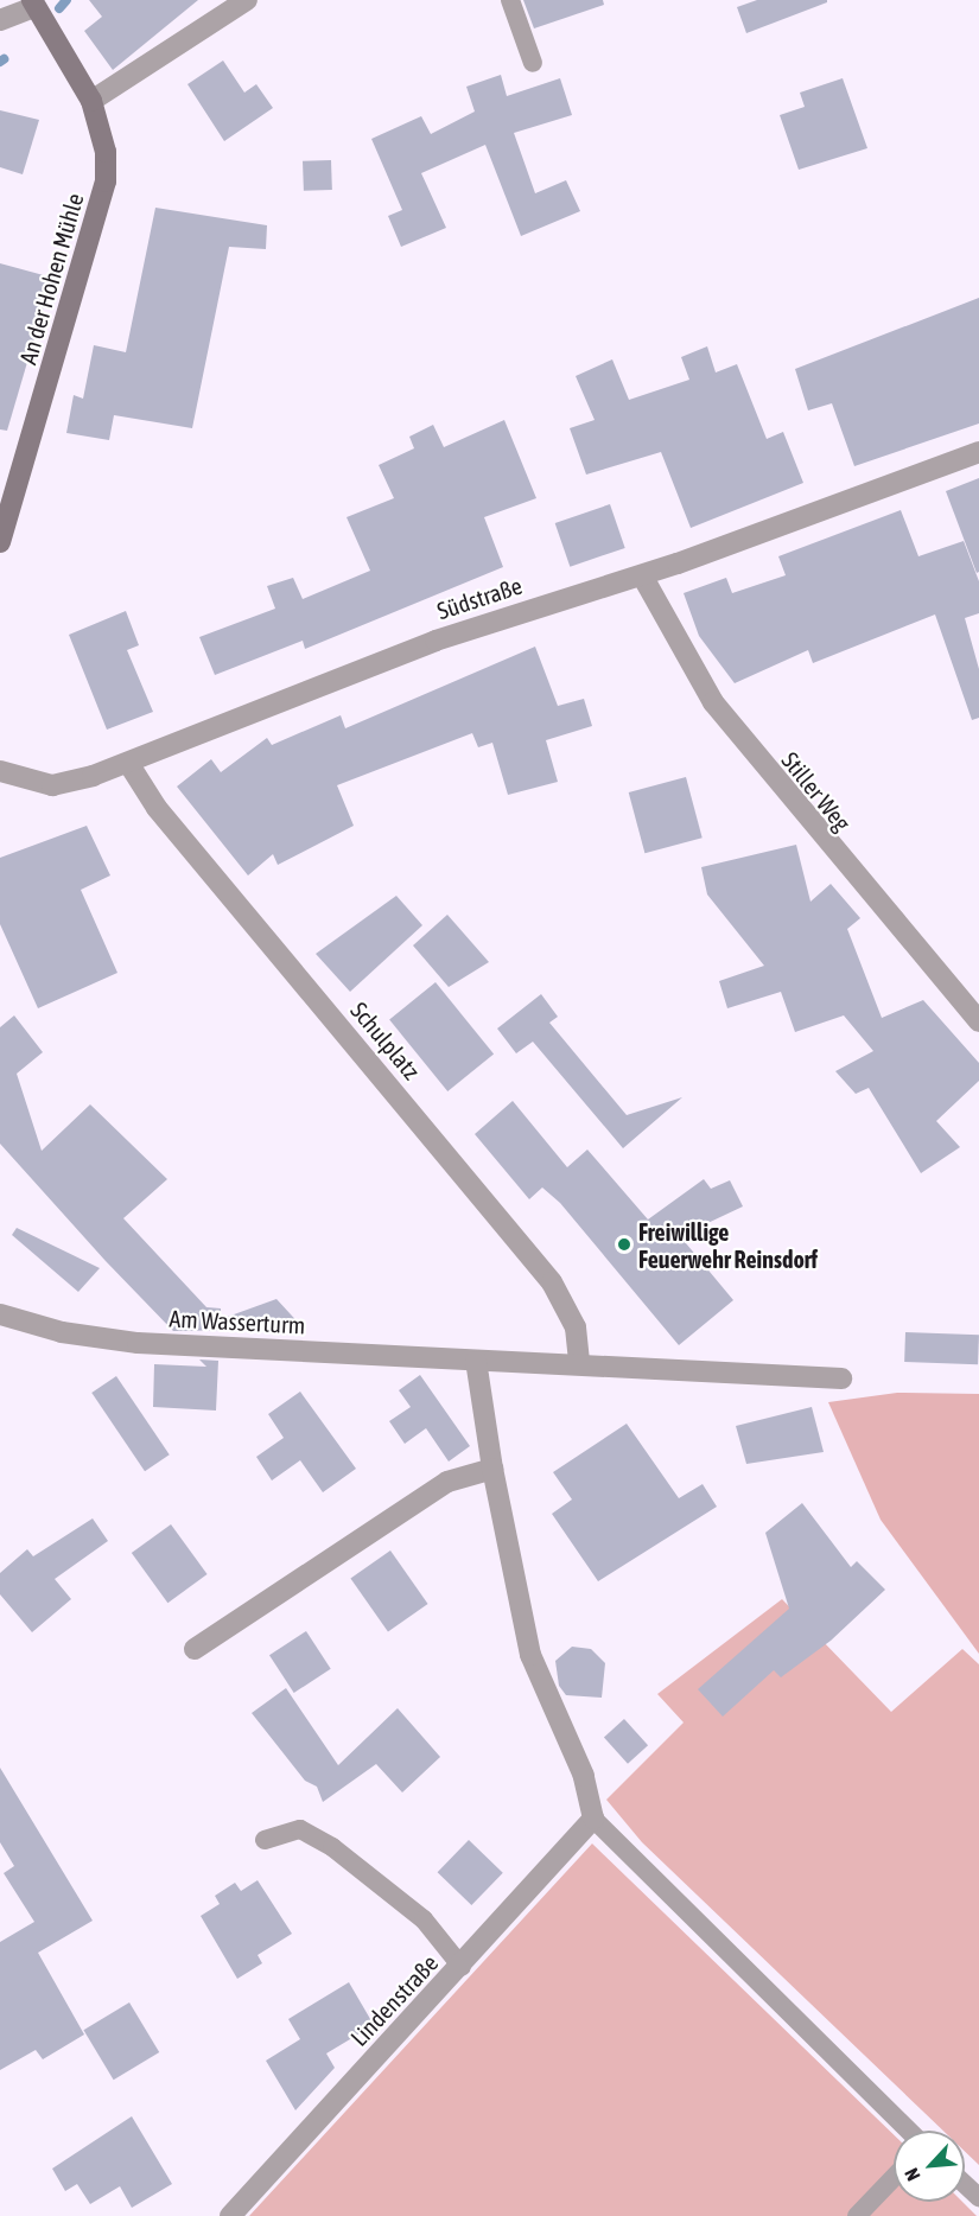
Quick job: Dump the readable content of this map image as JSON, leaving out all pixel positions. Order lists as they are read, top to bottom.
{
  "streets": {
    "street": [
      "An der Hohen Mühle",
      "Südstraße",
      "Stiller Weg",
      "Schulplatz",
      "Am Wasserturm",
      "Lindenstraße"
    ]
  },
  "crossings": [
    ["Südstraße", "Stiller Weg"],
    ["Südstraße", "Schulplatz"],
    ["Schulplatz", "Am Wasserturm"]
  ],
  "places": ["Freiwillige Feuerwehr Reinsdorf"],
  "north": "bottom left"
}
